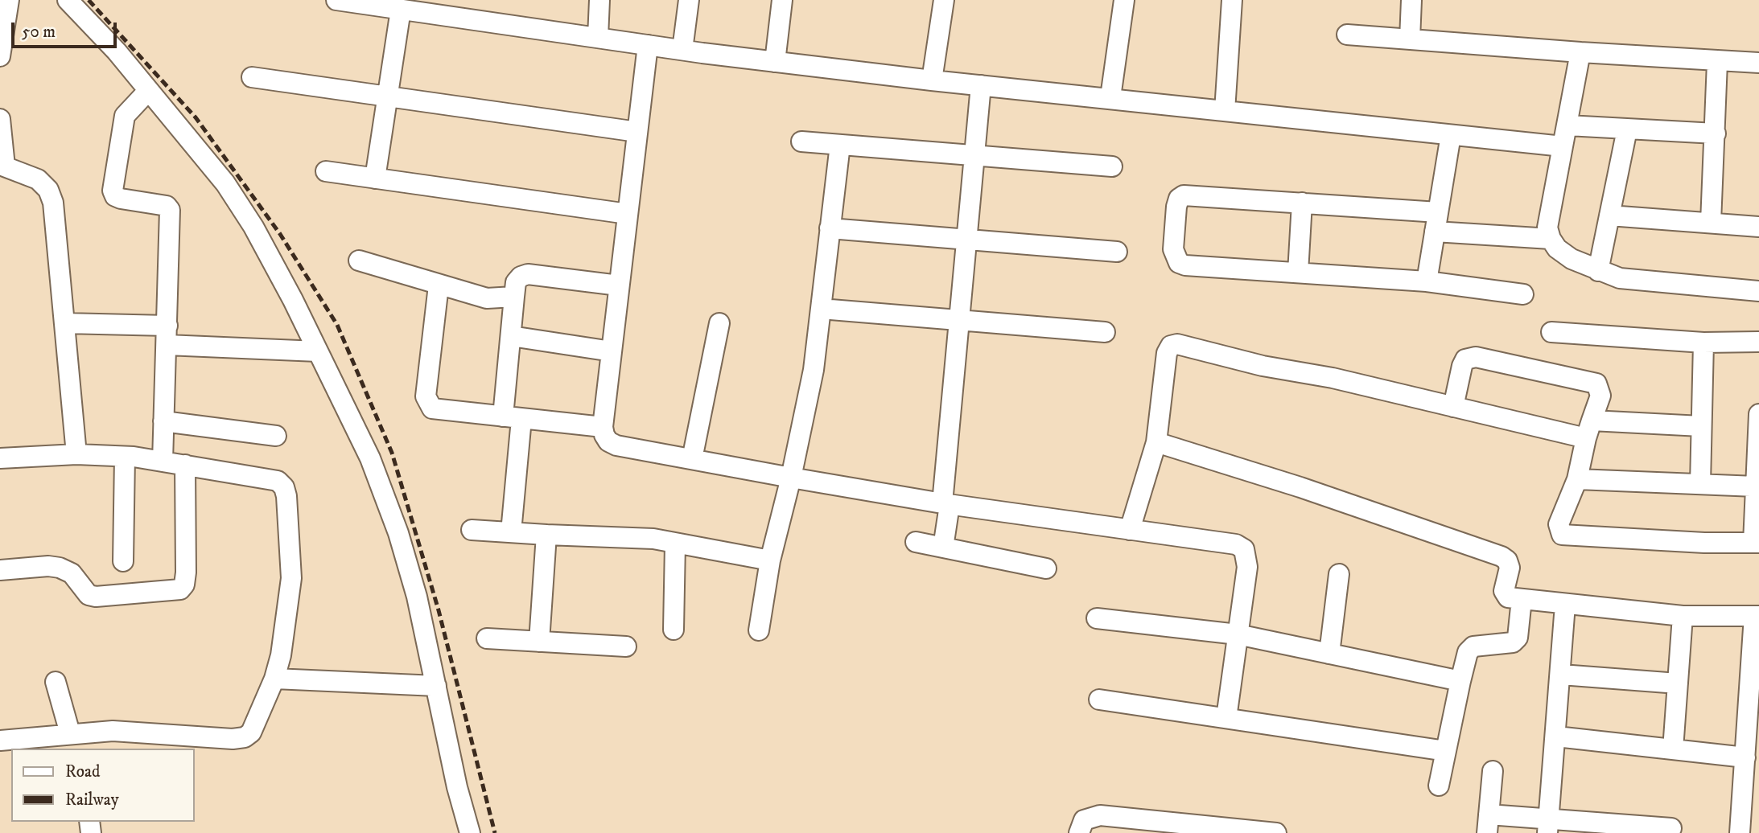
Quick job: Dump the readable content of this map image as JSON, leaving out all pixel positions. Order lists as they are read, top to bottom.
{
  "legend": ["Road", "Railway"],
  "scale_bar": "50 m"
}
